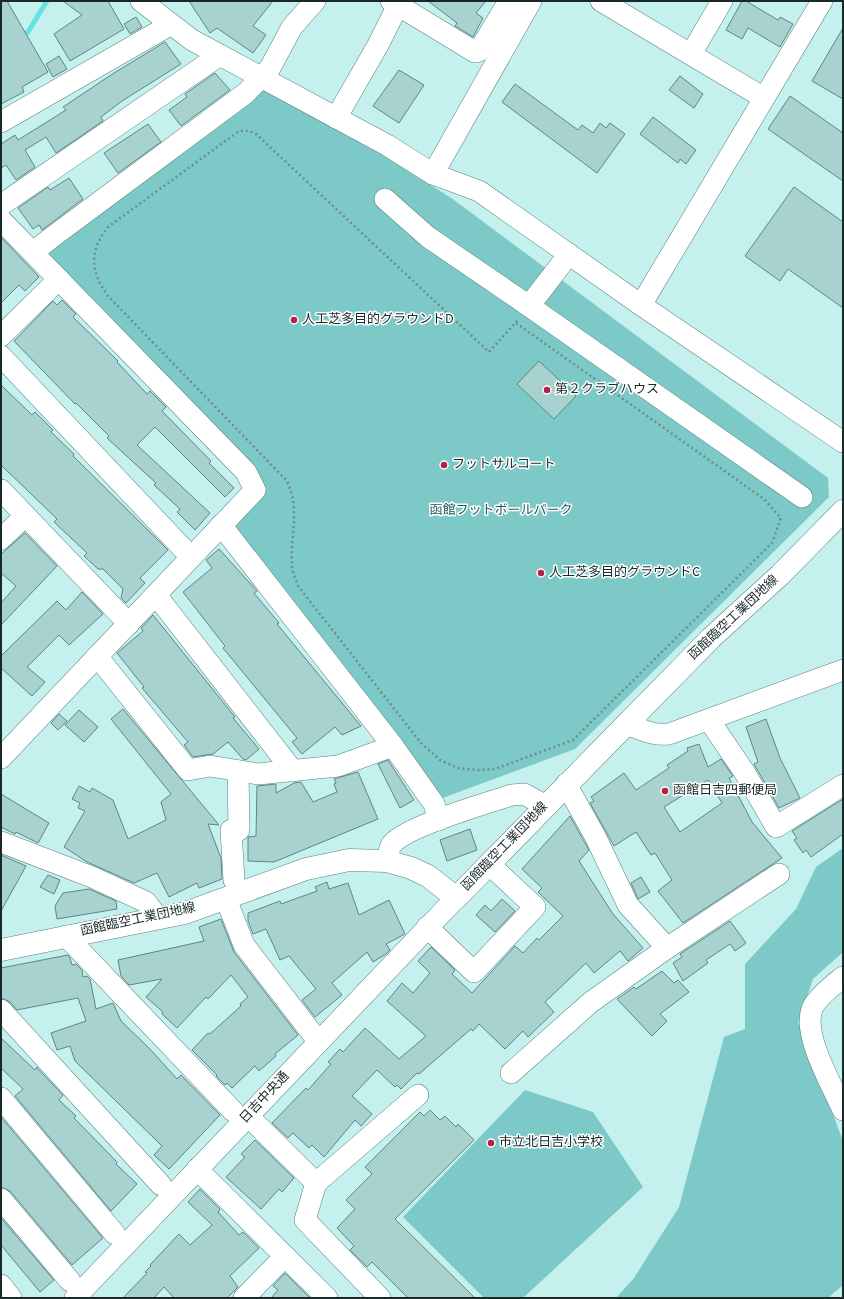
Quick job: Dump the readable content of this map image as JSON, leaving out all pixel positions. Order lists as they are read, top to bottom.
{
  "streets": {
    "main road": ["函館臨空工業団地線"],
    "street": ["日吉中央通"]
  },
  "crossings": [
    ["函館臨空工業団地線", "日吉中央通"]
  ],
  "parks": ["函館フットボールパーク"],
  "places": [
    "人工芝多目的グラウンドD",
    "第２クラブハウス",
    "フットサルコート",
    "人工芝多目的グラウンドC",
    "函館日吉四郵便局",
    "市立北日吉小学校"
  ]
}
